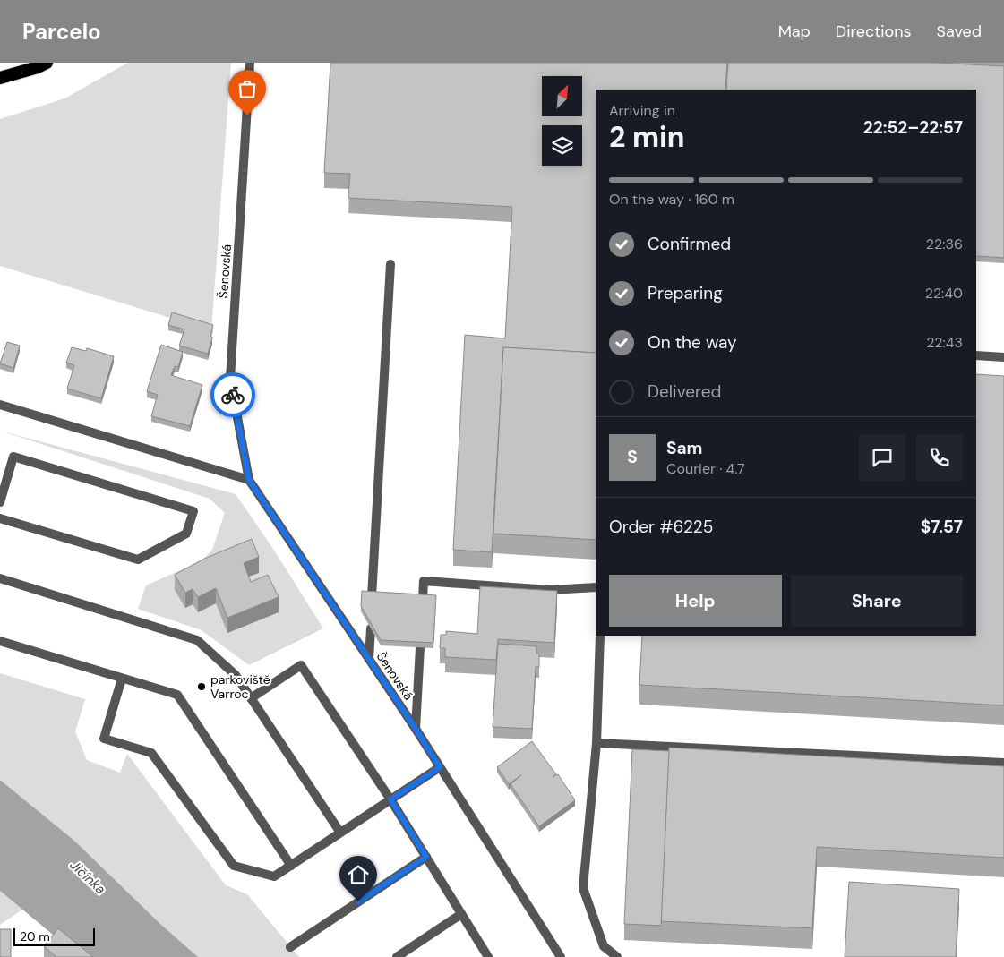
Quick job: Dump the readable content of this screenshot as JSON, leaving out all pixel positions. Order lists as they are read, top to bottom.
{
  "streets": {
    "street": ["Šenovská"]
  },
  "water": ["Jičínka"],
  "places": ["parkoviště Varroc"],
  "scale_bar": "20 m",
  "north": "top right",
  "page": {
    "header": "Parcelo",
    "nav": ["Map", "Directions", "Saved"],
    "heading": ["2 min", "Arriving in", "22:52–22:57"],
    "panel": [
      "Sam",
      "Courier · 4.7",
      "Order #6225",
      "$7.57"
    ],
    "bar": "On the way · 160 m",
    "list": [
      ["Confirmed", "22:36"],
      ["Preparing", "22:40"],
      ["On the way", "22:43"],
      "Delivered"
    ],
    "round": "S",
    "buttons": ["Help", "Share"],
    "scale": "20 m"
  }
}
